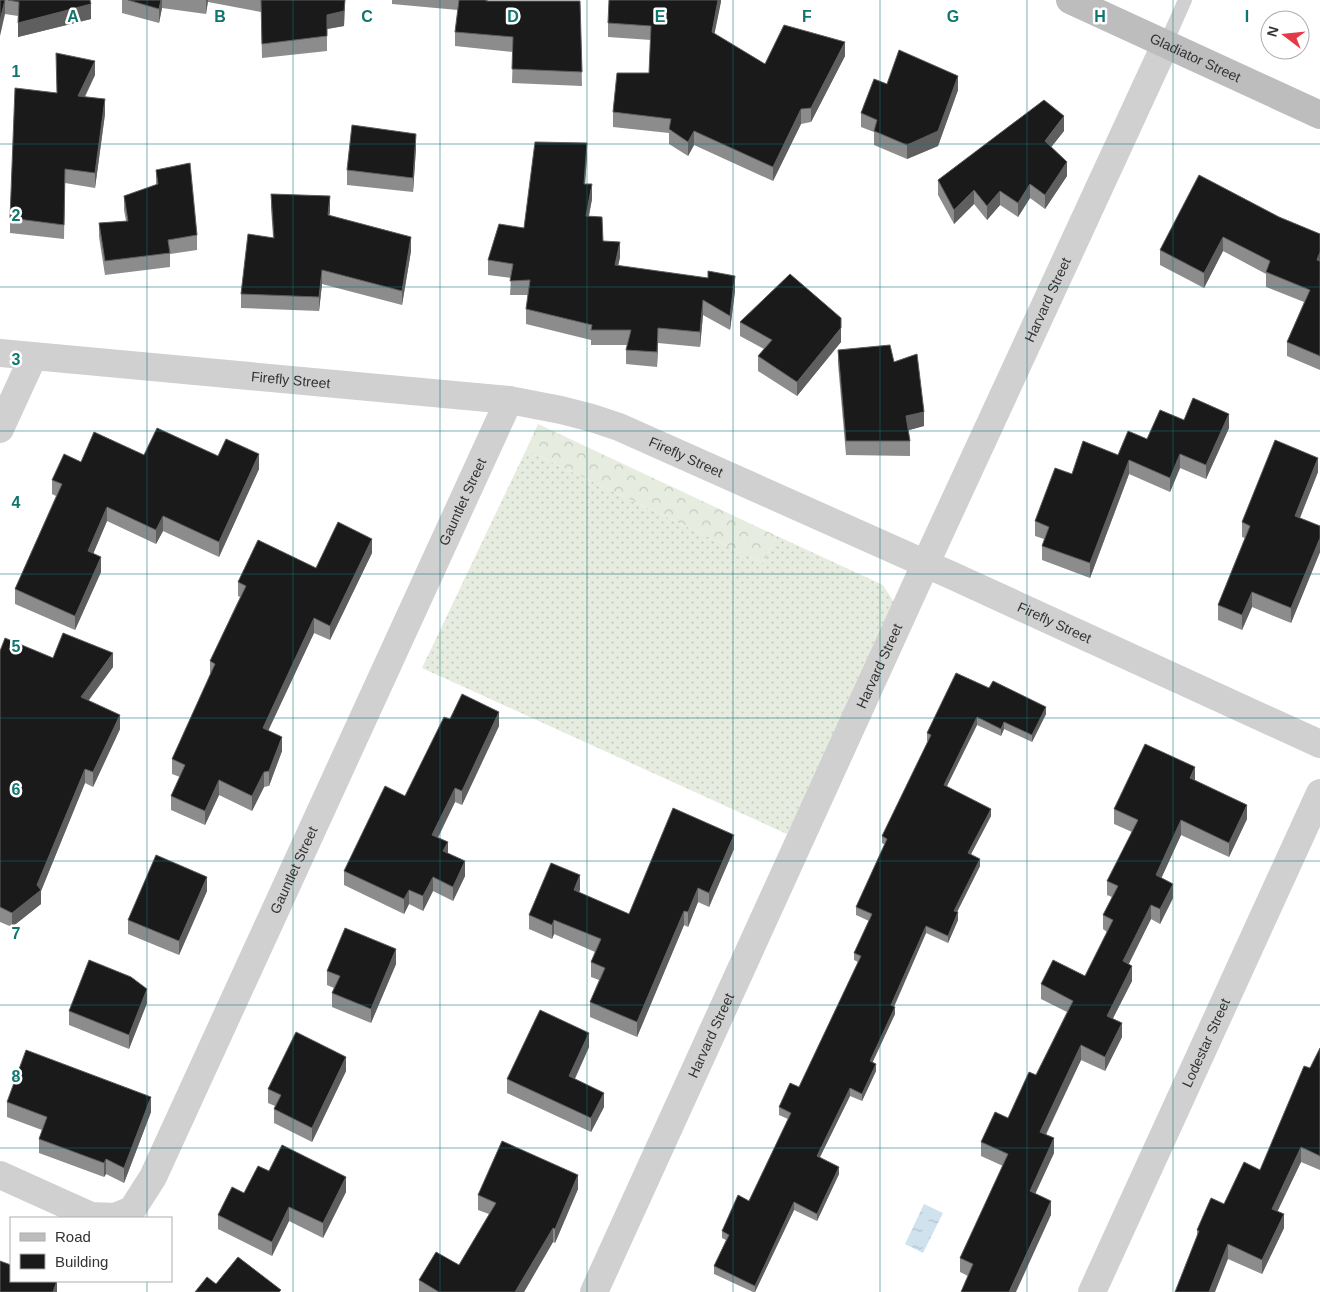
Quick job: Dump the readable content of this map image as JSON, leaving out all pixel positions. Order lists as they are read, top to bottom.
{
  "streets": {
    "street": [
      "Gladiator Street",
      "Harvard Street",
      "Firefly Street",
      "Gauntlet Street",
      "Lodestar Street"
    ]
  },
  "crossings": [
    ["Gladiator Street", "Harvard Street"],
    ["Harvard Street", "Firefly Street"],
    ["Firefly Street", "Gauntlet Street"]
  ],
  "legend": ["Road", "Building"],
  "north": "left",
  "grid": {
    "columns": [
      "A",
      "B",
      "C",
      "D",
      "E",
      "F",
      "G",
      "H",
      "I"
    ],
    "rows": [
      "1",
      "2",
      "3",
      "4",
      "5",
      "6",
      "7",
      "8"
    ]
  }
}
